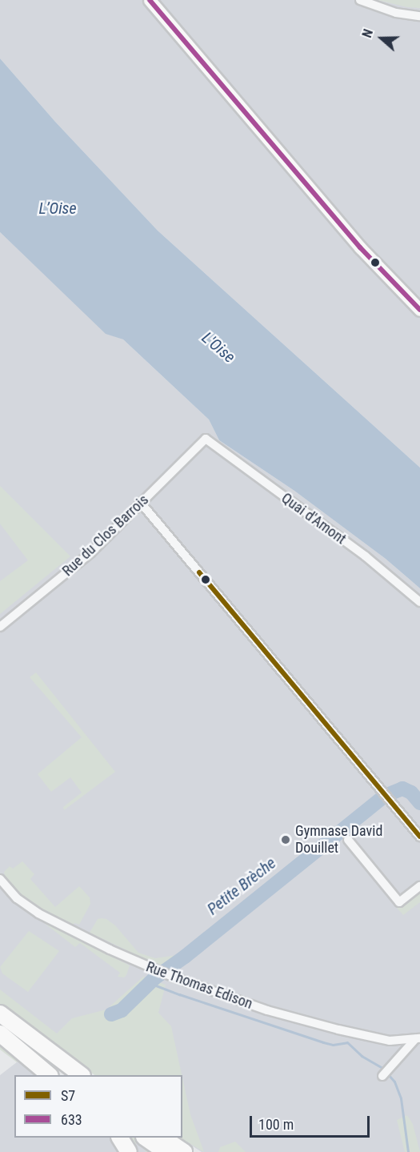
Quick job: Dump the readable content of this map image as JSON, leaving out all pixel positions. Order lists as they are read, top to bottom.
{
  "streets": {
    "street": ["Quai d'Amont", "Rue du Clos Barrois", "Rue Thomas Edison"]
  },
  "crossings": [
    ["Quai d'Amont", "Rue du Clos Barrois"]
  ],
  "water": ["L’Oise", "L'Oise", "Petite Brèche"],
  "places": ["Gymnase David Douillet"],
  "lines": ["transit line 633", "transit line S7"],
  "legend": ["S7", "633"],
  "scale_bar": "100 m",
  "north": "left"
}
